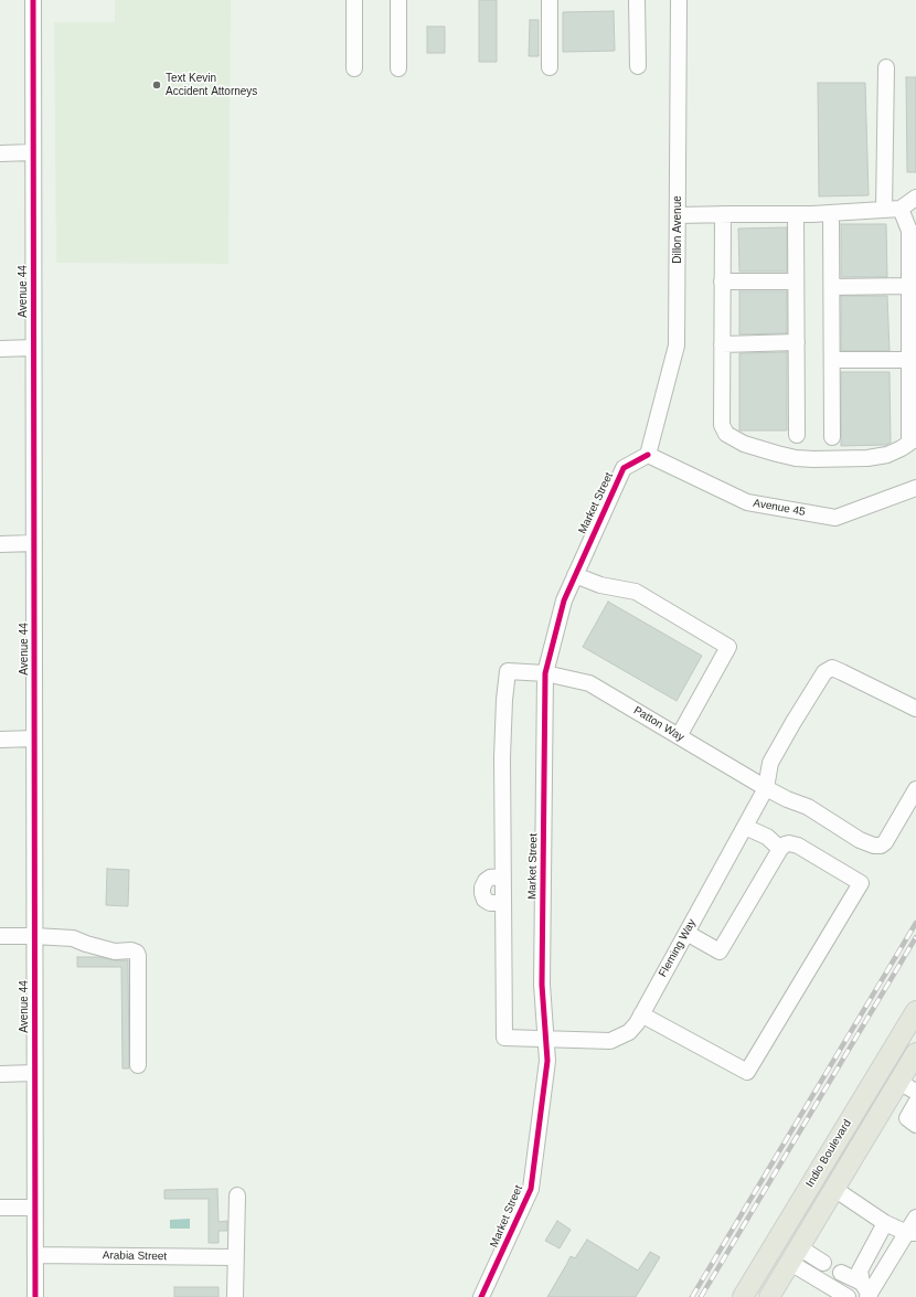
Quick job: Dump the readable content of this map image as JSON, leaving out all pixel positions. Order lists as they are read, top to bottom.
{
  "streets": {
    "main road": ["Indio Boulevard"],
    "street": [
      "Dillon Avenue",
      "Avenue 44",
      "Market Street",
      "Avenue 45",
      "Patton Way",
      "Fleming Way",
      "Arabia Street"
    ]
  },
  "crossings": [
    ["Dillon Avenue", "Market Street"],
    ["Dillon Avenue", "Avenue 45"],
    ["Avenue 44", "Arabia Street"],
    ["Market Street", "Avenue 45"],
    ["Market Street", "Patton Way"],
    ["Market Street", "Fleming Way"],
    ["Patton Way", "Fleming Way"]
  ],
  "places": ["Text Kevin Accident Attorneys"]
}
